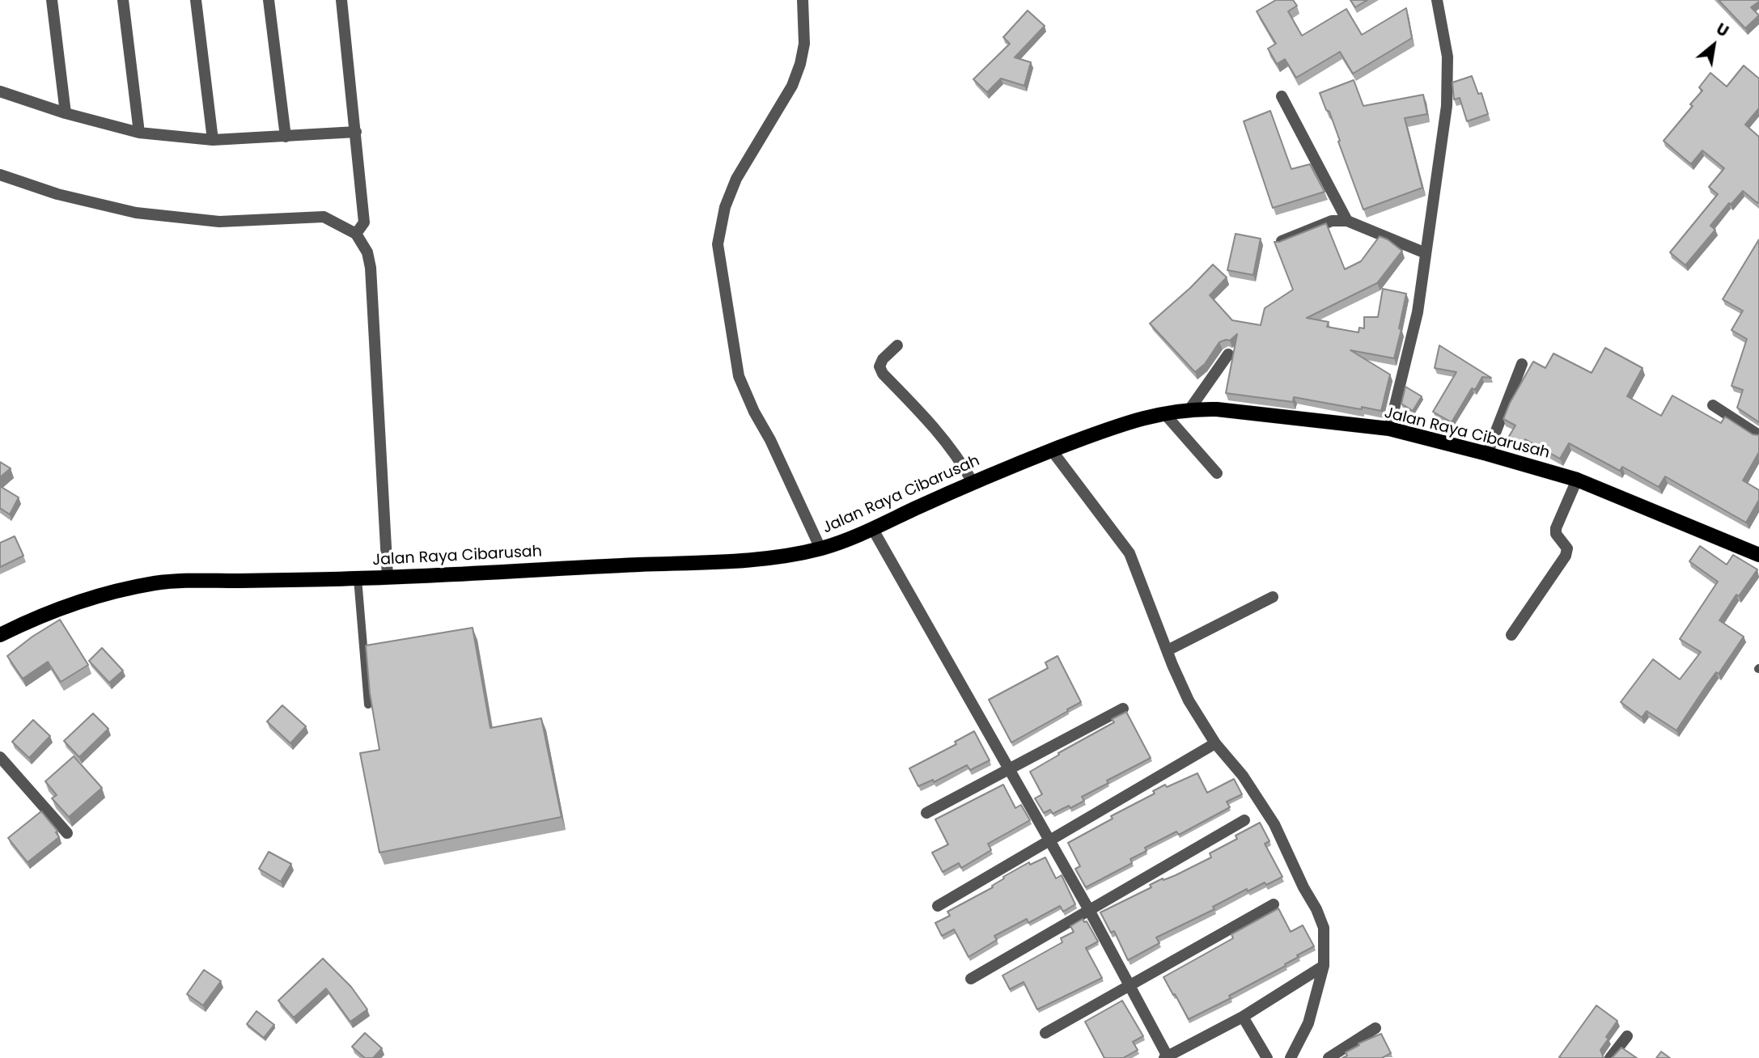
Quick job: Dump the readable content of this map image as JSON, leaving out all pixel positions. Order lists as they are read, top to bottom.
{
  "streets": {
    "main road": ["Jalan Raya Cibarusah"]
  },
  "north": "top right"
}
